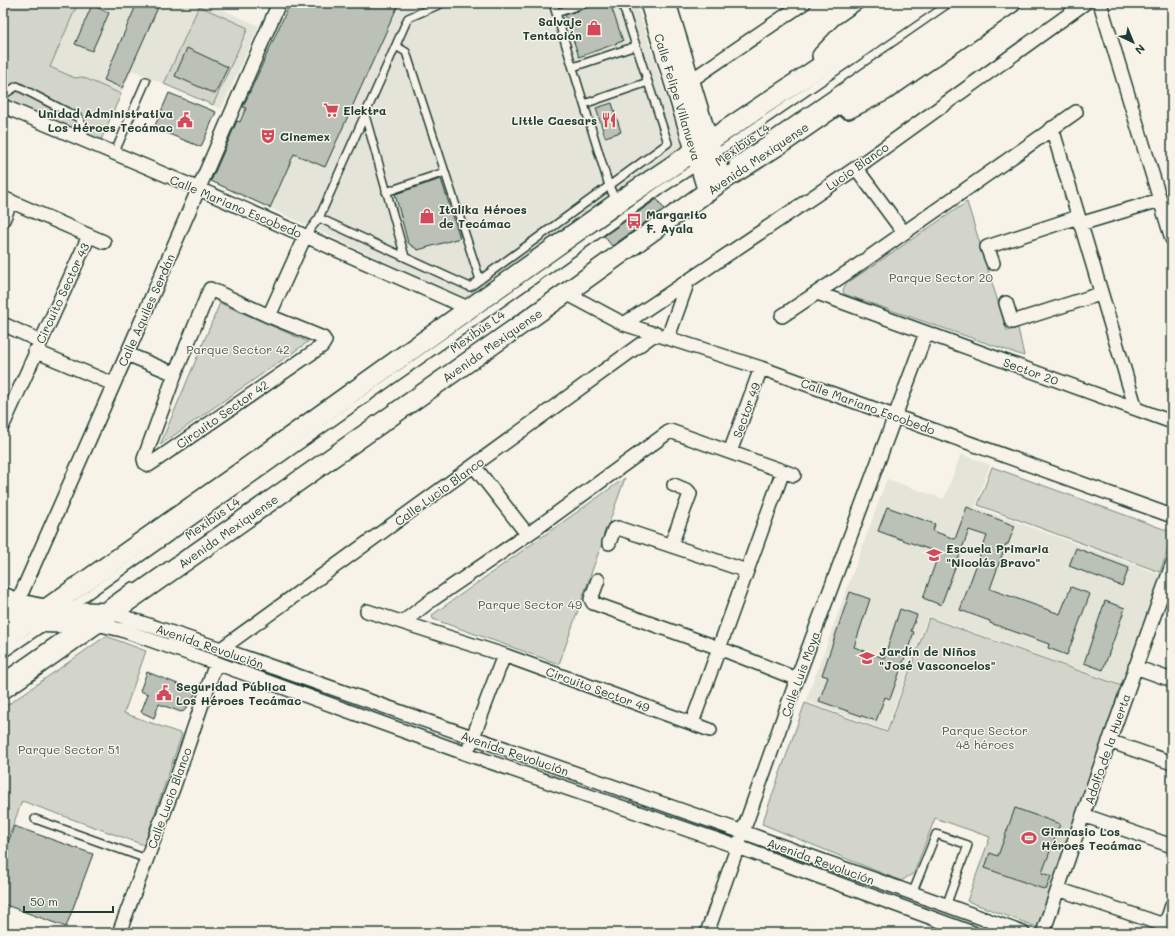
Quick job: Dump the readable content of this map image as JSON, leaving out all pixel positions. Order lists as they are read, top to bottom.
{
  "streets": {
    "main road": ["Calle Felipe Villanueva", "Avenida Mexiquense", "Avenida Revolución"],
    "street": [
      "Lucio Blanco",
      "Calle Mariano Escobedo",
      "Circuito Sector 43",
      "Calle Aquiles Serdán",
      "Sector 20",
      "Sector 49",
      "Circuito Sector 42",
      "Calle Lucio Blanco",
      "Calle Luis Moya",
      "Circuito Sector 49",
      "Adolfo de la Huerta"
    ],
    "lane": ["Mexibús L4"]
  },
  "crossings": [
    ["Calle Felipe Villanueva", "Mexibús L4"],
    ["Calle Felipe Villanueva", "Avenida Mexiquense"],
    ["Mexibús L4", "Avenida Mexiquense"],
    ["Mexibús L4", "Avenida Revolución"],
    ["Avenida Mexiquense", "Calle Mariano Escobedo"],
    ["Avenida Mexiquense", "Calle Aquiles Serdán"],
    ["Avenida Mexiquense", "Avenida Revolución"],
    ["Lucio Blanco", "Calle Mariano Escobedo"],
    ["Calle Mariano Escobedo", "Calle Aquiles Serdán"],
    ["Calle Mariano Escobedo", "Sector 49"],
    ["Calle Mariano Escobedo", "Calle Lucio Blanco"],
    ["Calle Mariano Escobedo", "Calle Luis Moya"],
    ["Circuito Sector 43", "Calle Aquiles Serdán"],
    ["Calle Lucio Blanco", "Avenida Revolución"],
    ["Avenida Revolución", "Calle Luis Moya"]
  ],
  "parks": [
    "Parque Sector 20",
    "Parque Sector 42",
    "Parque Sector 49",
    "Parque Sector 48 héroes",
    "Parque Sector 51"
  ],
  "places": {
    "shop": ["Salvaje Tentación", "Italika Héroes de Tecámac"],
    "supermarket": ["Elektra"],
    "public building": ["Unidad Administrativa Los Héroes Tecámac", "Seguridad Pública Los Héroes Tecámac"],
    "restaurant": ["Little Caesars"],
    "theatre": ["Cinemex"],
    "bus stop": ["Margarito F. Ayala"],
    "school or university": ["Escuela Primaria \"Nicolás Bravo\"", "Jardín de Niños \"José Vasconcelos\""],
    "sports": ["Gimnasio Los Héroes Tecámac"]
  },
  "scale_bar": "50 m",
  "north": "bottom right"
}
